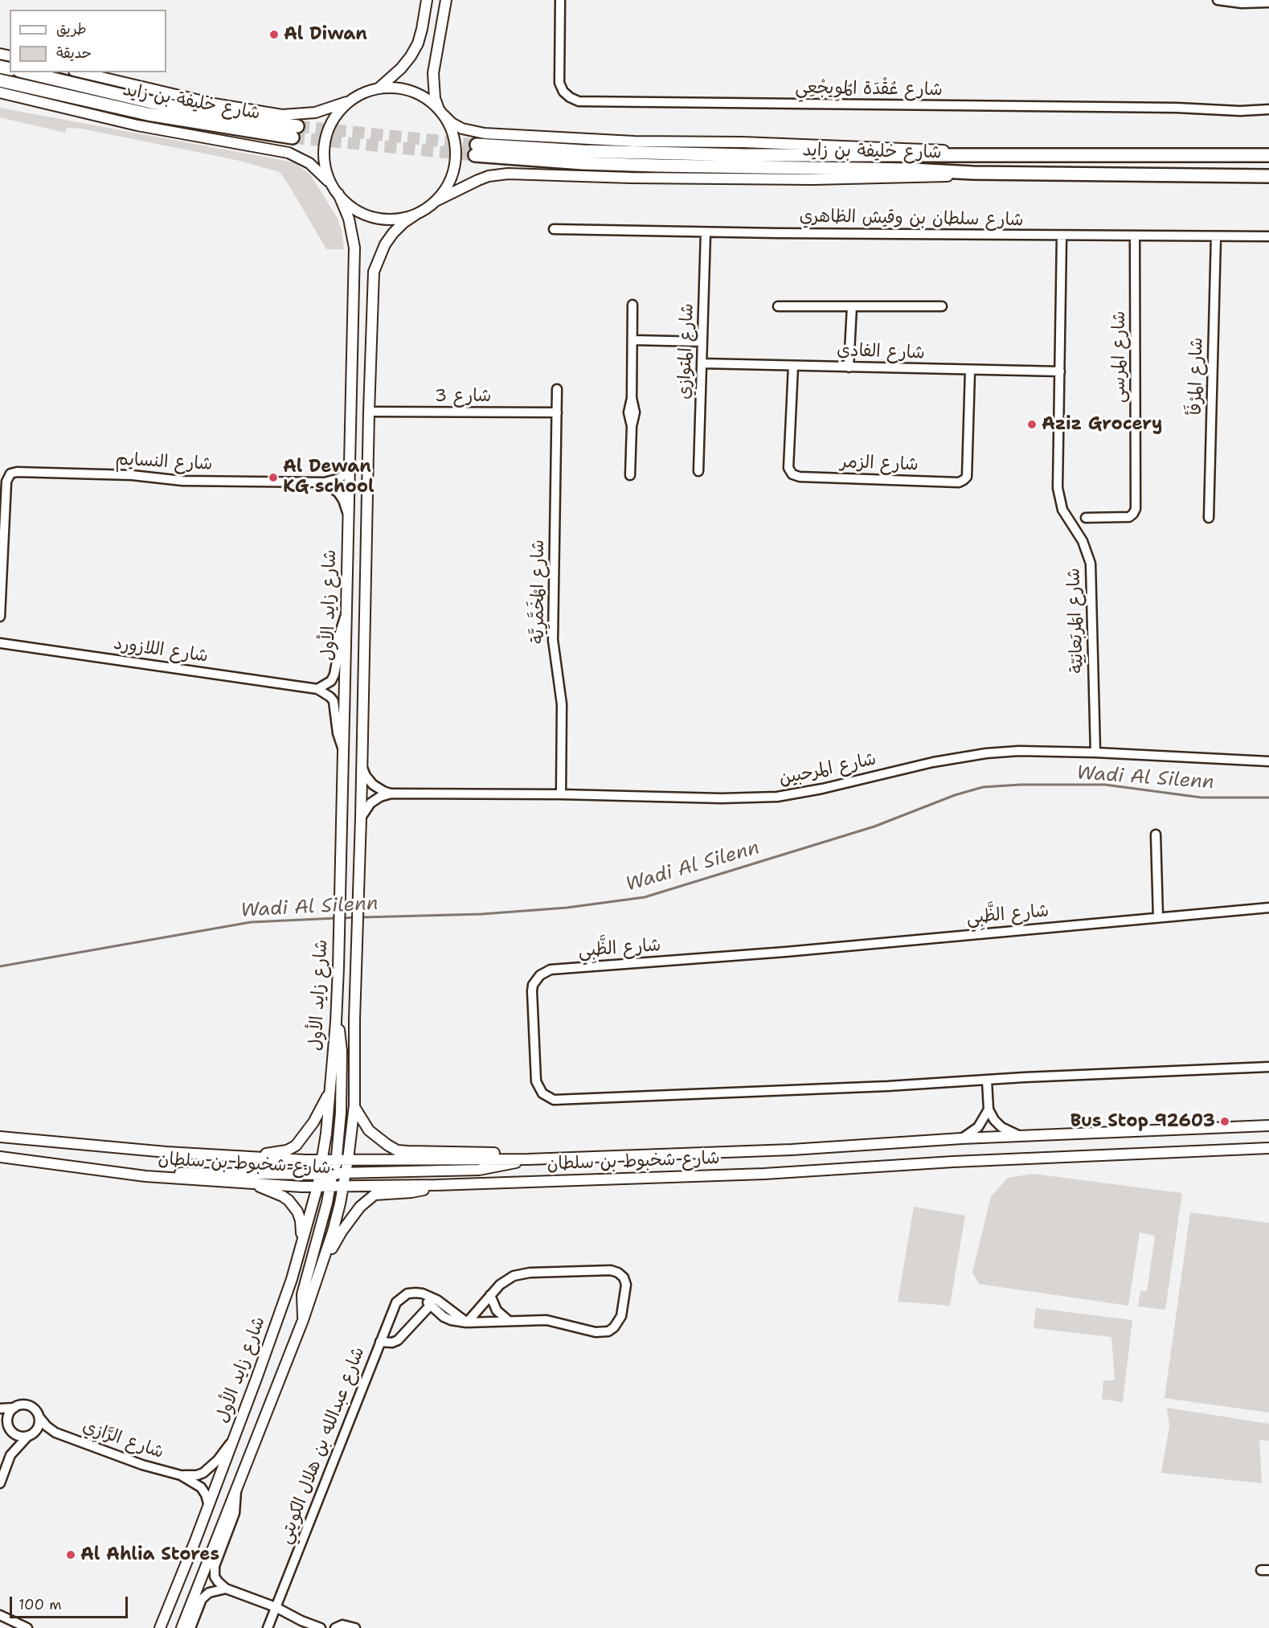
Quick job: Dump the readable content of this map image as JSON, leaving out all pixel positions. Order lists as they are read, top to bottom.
{
  "streets": {
    "highway": ["شارع خليفة بن زايد"],
    "main road": ["شارع زايد الأول", "شارع شخبوط بن سلطان"],
    "street": [
      "شارع عُقْدَة المُوِيجْعِي",
      "شارع سلطان بن وقيش الظاهري",
      "شارع المتوازي",
      "شارع الفادي",
      "شارع المرسى",
      "شارع المرْفَأ",
      "شارع 3",
      "شارع النسايم",
      "شارع الزمر",
      "شارع المْخَمَّرِيَّة",
      "شارع المَربَعانِيّة",
      "شارع اللازورد",
      "شارع المرحبين",
      "شارع الظَّبِي",
      "شارع الرَّازِي",
      "شارع عبدالله بن هلال الكويتي"
    ]
  },
  "crossings": [
    ["شارع سلطان بن وقيش الظاهري", "شارع المتوازي"],
    ["شارع سلطان بن وقيش الظاهري", "شارع المرسى"],
    ["شارع سلطان بن وقيش الظاهري", "شارع المرْفَأ"],
    ["شارع سلطان بن وقيش الظاهري", "شارع المَربَعانِيّة"],
    ["شارع المتوازي", "شارع الفادي"],
    ["شارع الفادي", "شارع الزمر"],
    ["شارع الفادي", "شارع المَربَعانِيّة"],
    ["شارع 3", "شارع المْخَمَّرِيَّة"],
    ["شارع 3", "شارع زايد الأول"],
    ["شارع النسايم", "شارع زايد الأول"],
    ["شارع المْخَمَّرِيَّة", "شارع المرحبين"],
    ["شارع زايد الأول", "شارع المرحبين"],
    ["شارع زايد الأول", "شارع شخبوط بن سلطان"],
    ["شارع زايد الأول", "شارع الرَّازِي"],
    ["شارع المَربَعانِيّة", "شارع المرحبين"]
  ],
  "water": ["Wadi Al Silenn"],
  "places": [
    "Al Diwan",
    "Aziz Grocery",
    "Al Dewan KG school",
    "Bus Stop 92603",
    "Al Ahlia Stores"
  ],
  "legend": ["طريق", "حديقة"],
  "scale_bar": "100 m"
}
